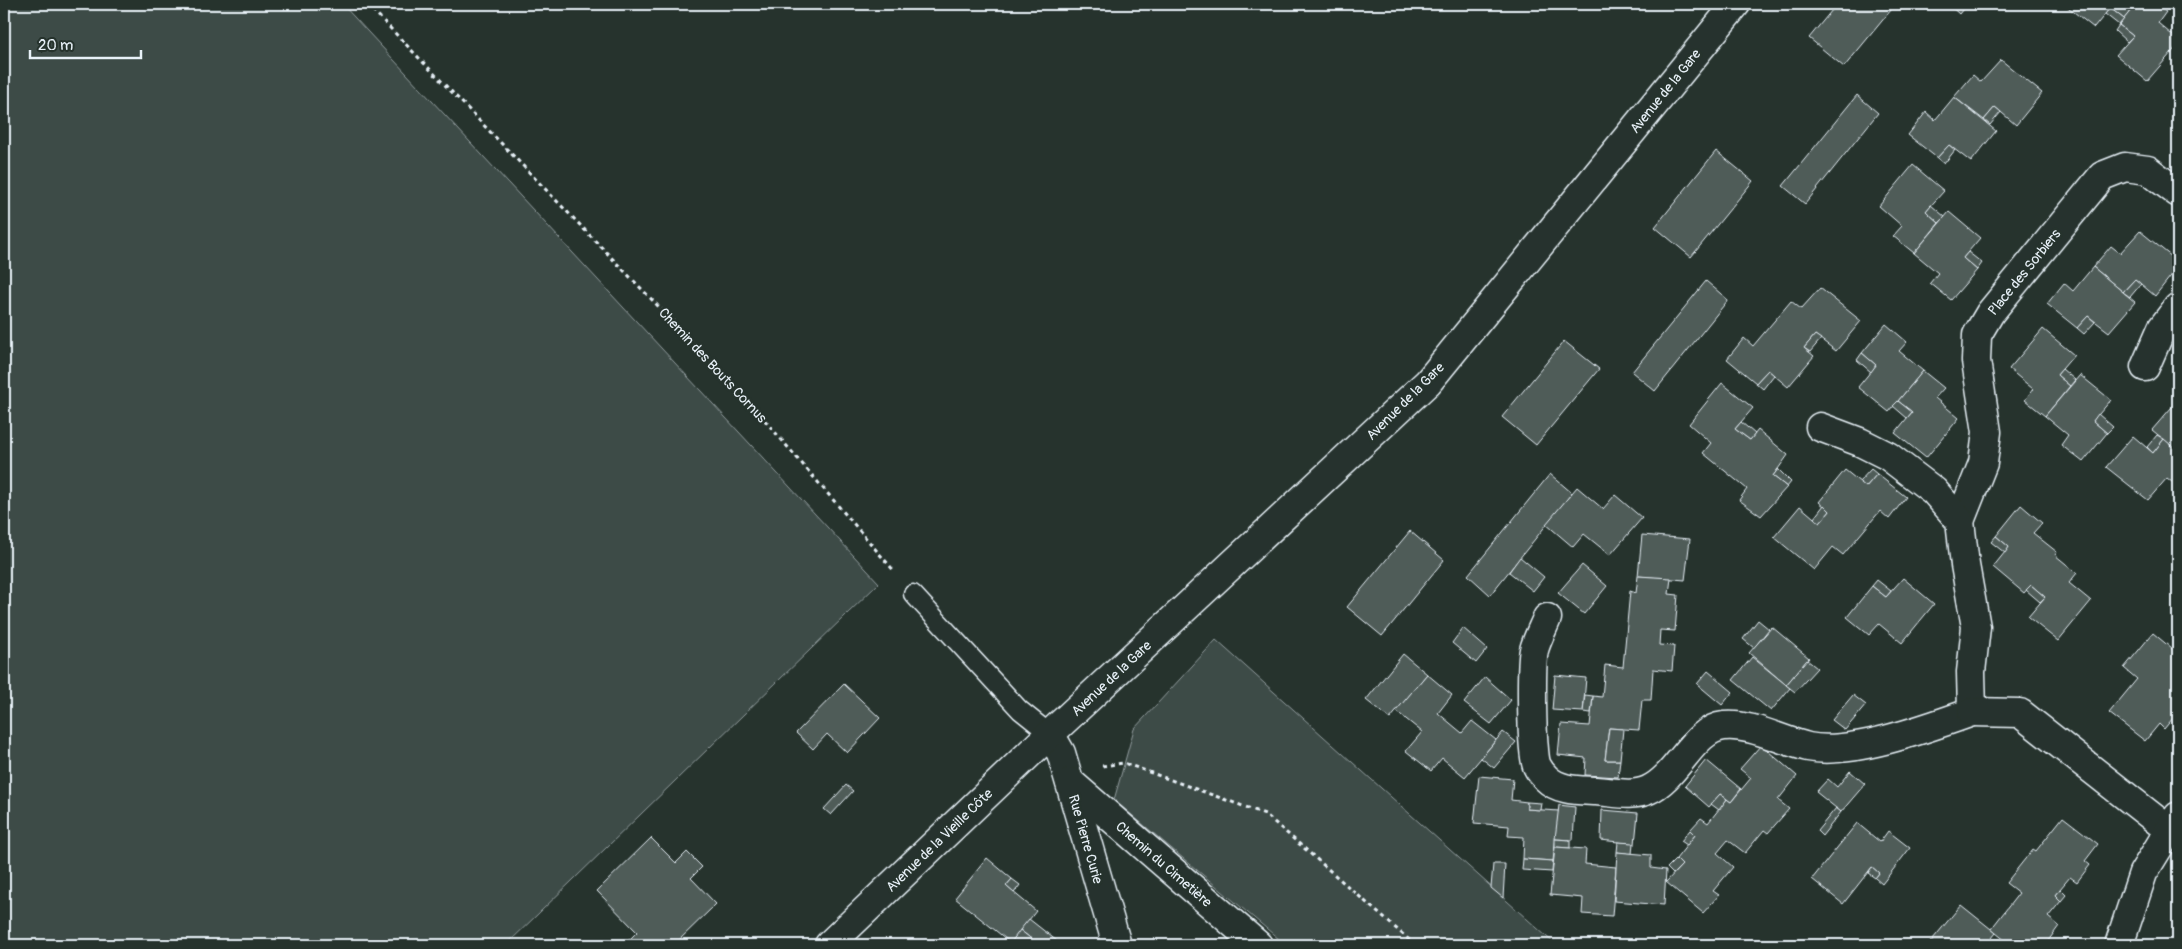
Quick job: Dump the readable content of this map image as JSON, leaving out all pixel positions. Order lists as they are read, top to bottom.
{
  "streets": {
    "street": [
      "Avenue de la Gare",
      "Place des Sorbiers",
      "Rue Pierre Curie",
      "Avenue de la Vieille Côte",
      "Chemin du Cimetière"
    ],
    "path": ["Chemin des Bouts Cornus"]
  },
  "crossings": [
    ["Avenue de la Gare", "Rue Pierre Curie"],
    ["Avenue de la Gare", "Avenue de la Vieille Côte"],
    ["Rue Pierre Curie", "Avenue de la Vieille Côte"],
    ["Rue Pierre Curie", "Chemin du Cimetière"]
  ],
  "scale_bar": "20 m"
}
